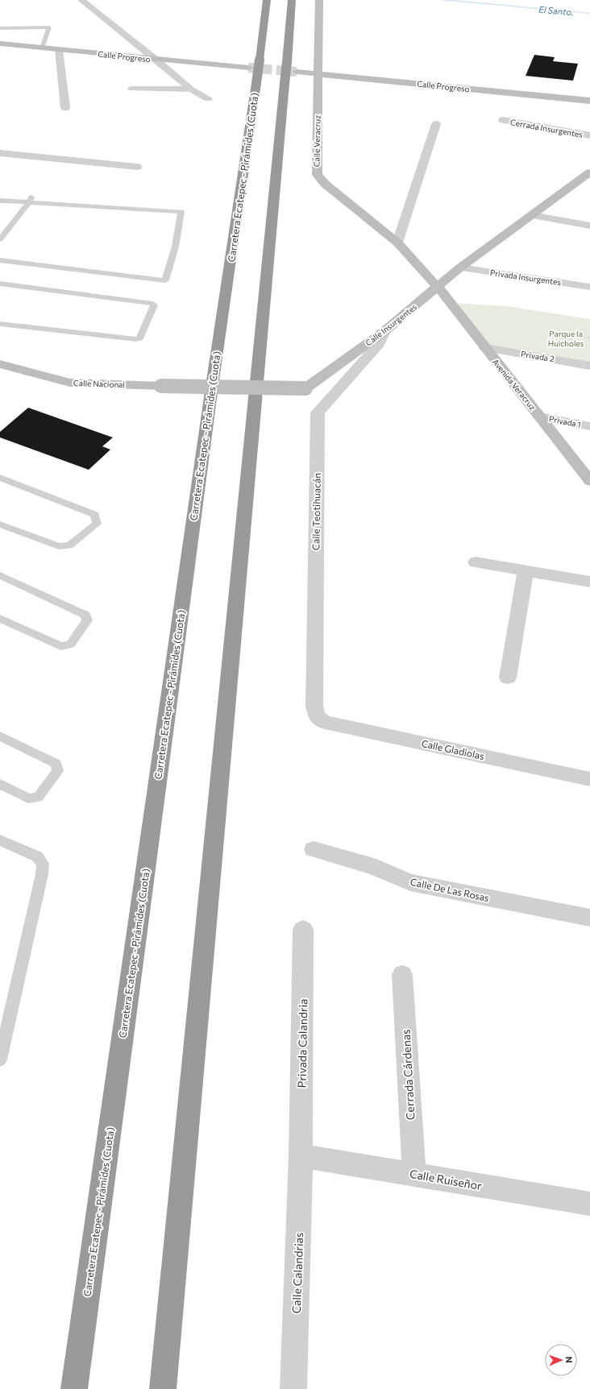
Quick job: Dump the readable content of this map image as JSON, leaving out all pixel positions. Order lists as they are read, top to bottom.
{
  "streets": {
    "highway": ["Carretera Ecatepec - Pirámides (Cuota)"],
    "street": [
      "Calle Progreso",
      "Cerrada Insurgentes",
      "Calle Veracruz",
      "Privada Insurgentes",
      "Calle Insurgentes",
      "Privada 2",
      "Calle Nacional",
      "Avenida Veracruz",
      "Privada 1",
      "Calle Teotihuacán",
      "Calle Gladiolas",
      "Calle De Las Rosas",
      "Privada Calandria",
      "Cerrada Cárdenas",
      "Calle Ruiseñor",
      "Calle Calandrias"
    ]
  },
  "crossings": [
    ["Calle Progreso", "Calle Veracruz"],
    ["Calle Progreso", "Carretera Ecatepec - Pirámides (Cuota)"],
    ["Calle Veracruz", "Calle Insurgentes"],
    ["Calle Veracruz", "Avenida Veracruz"],
    ["Privada Insurgentes", "Calle Insurgentes"],
    ["Calle Insurgentes", "Calle Nacional"],
    ["Calle Insurgentes", "Avenida Veracruz"],
    ["Calle Insurgentes", "Calle Teotihuacán"],
    ["Privada 2", "Avenida Veracruz"],
    ["Avenida Veracruz", "Privada 1"],
    ["Calle Teotihuacán", "Calle Gladiolas"],
    ["Privada Calandria", "Calle Ruiseñor"],
    ["Privada Calandria", "Calle Calandrias"],
    ["Cerrada Cárdenas", "Calle Ruiseñor"],
    ["Calle Ruiseñor", "Calle Calandrias"]
  ],
  "water": ["El Santo."],
  "parks": ["Parque la Huicholes"],
  "north": "right"
}
